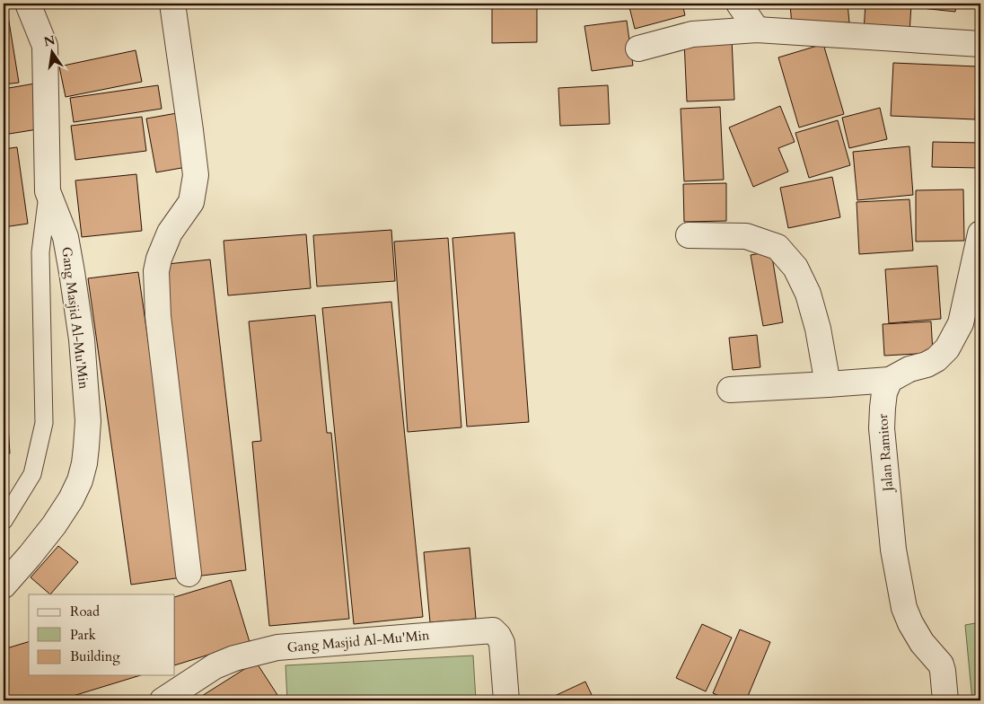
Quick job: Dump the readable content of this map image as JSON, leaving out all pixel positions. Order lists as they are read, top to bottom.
{
  "streets": {
    "street": ["Gang Masjid Al-Mu'Min", "Jalan Ramitor"]
  },
  "legend": ["Road", "Park", "Building"],
  "north": "top"
}
